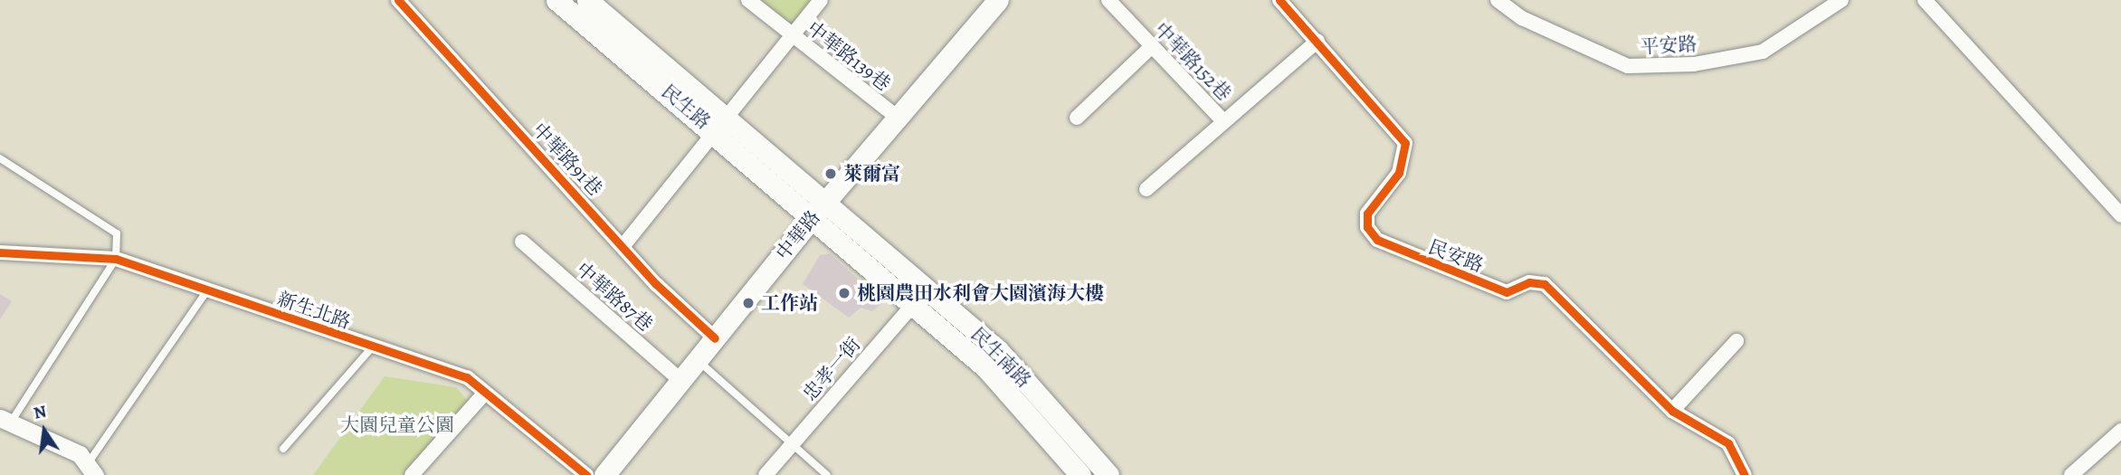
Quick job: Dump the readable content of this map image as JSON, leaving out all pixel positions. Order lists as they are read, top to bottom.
{
  "streets": {
    "main road": ["民生路", "中華路", "民生南路"],
    "street": [
      "平安路",
      "中華路139巷",
      "中華路152巷",
      "中華路91巷",
      "民安路",
      "中華路87巷",
      "新生北路",
      "忠孝一街"
    ]
  },
  "crossings": [
    ["中華路139巷", "中華路"],
    ["民生路", "中華路"],
    ["民生路", "民生南路"],
    ["中華路91巷", "中華路"],
    ["中華路", "中華路87巷"],
    ["中華路", "民生南路"],
    ["民生南路", "忠孝一街"]
  ],
  "parks": ["大園兒童公園"],
  "places": ["萊爾富", "桃園農田水利會大園濱海大樓", "工作站"],
  "north": "top"
}
